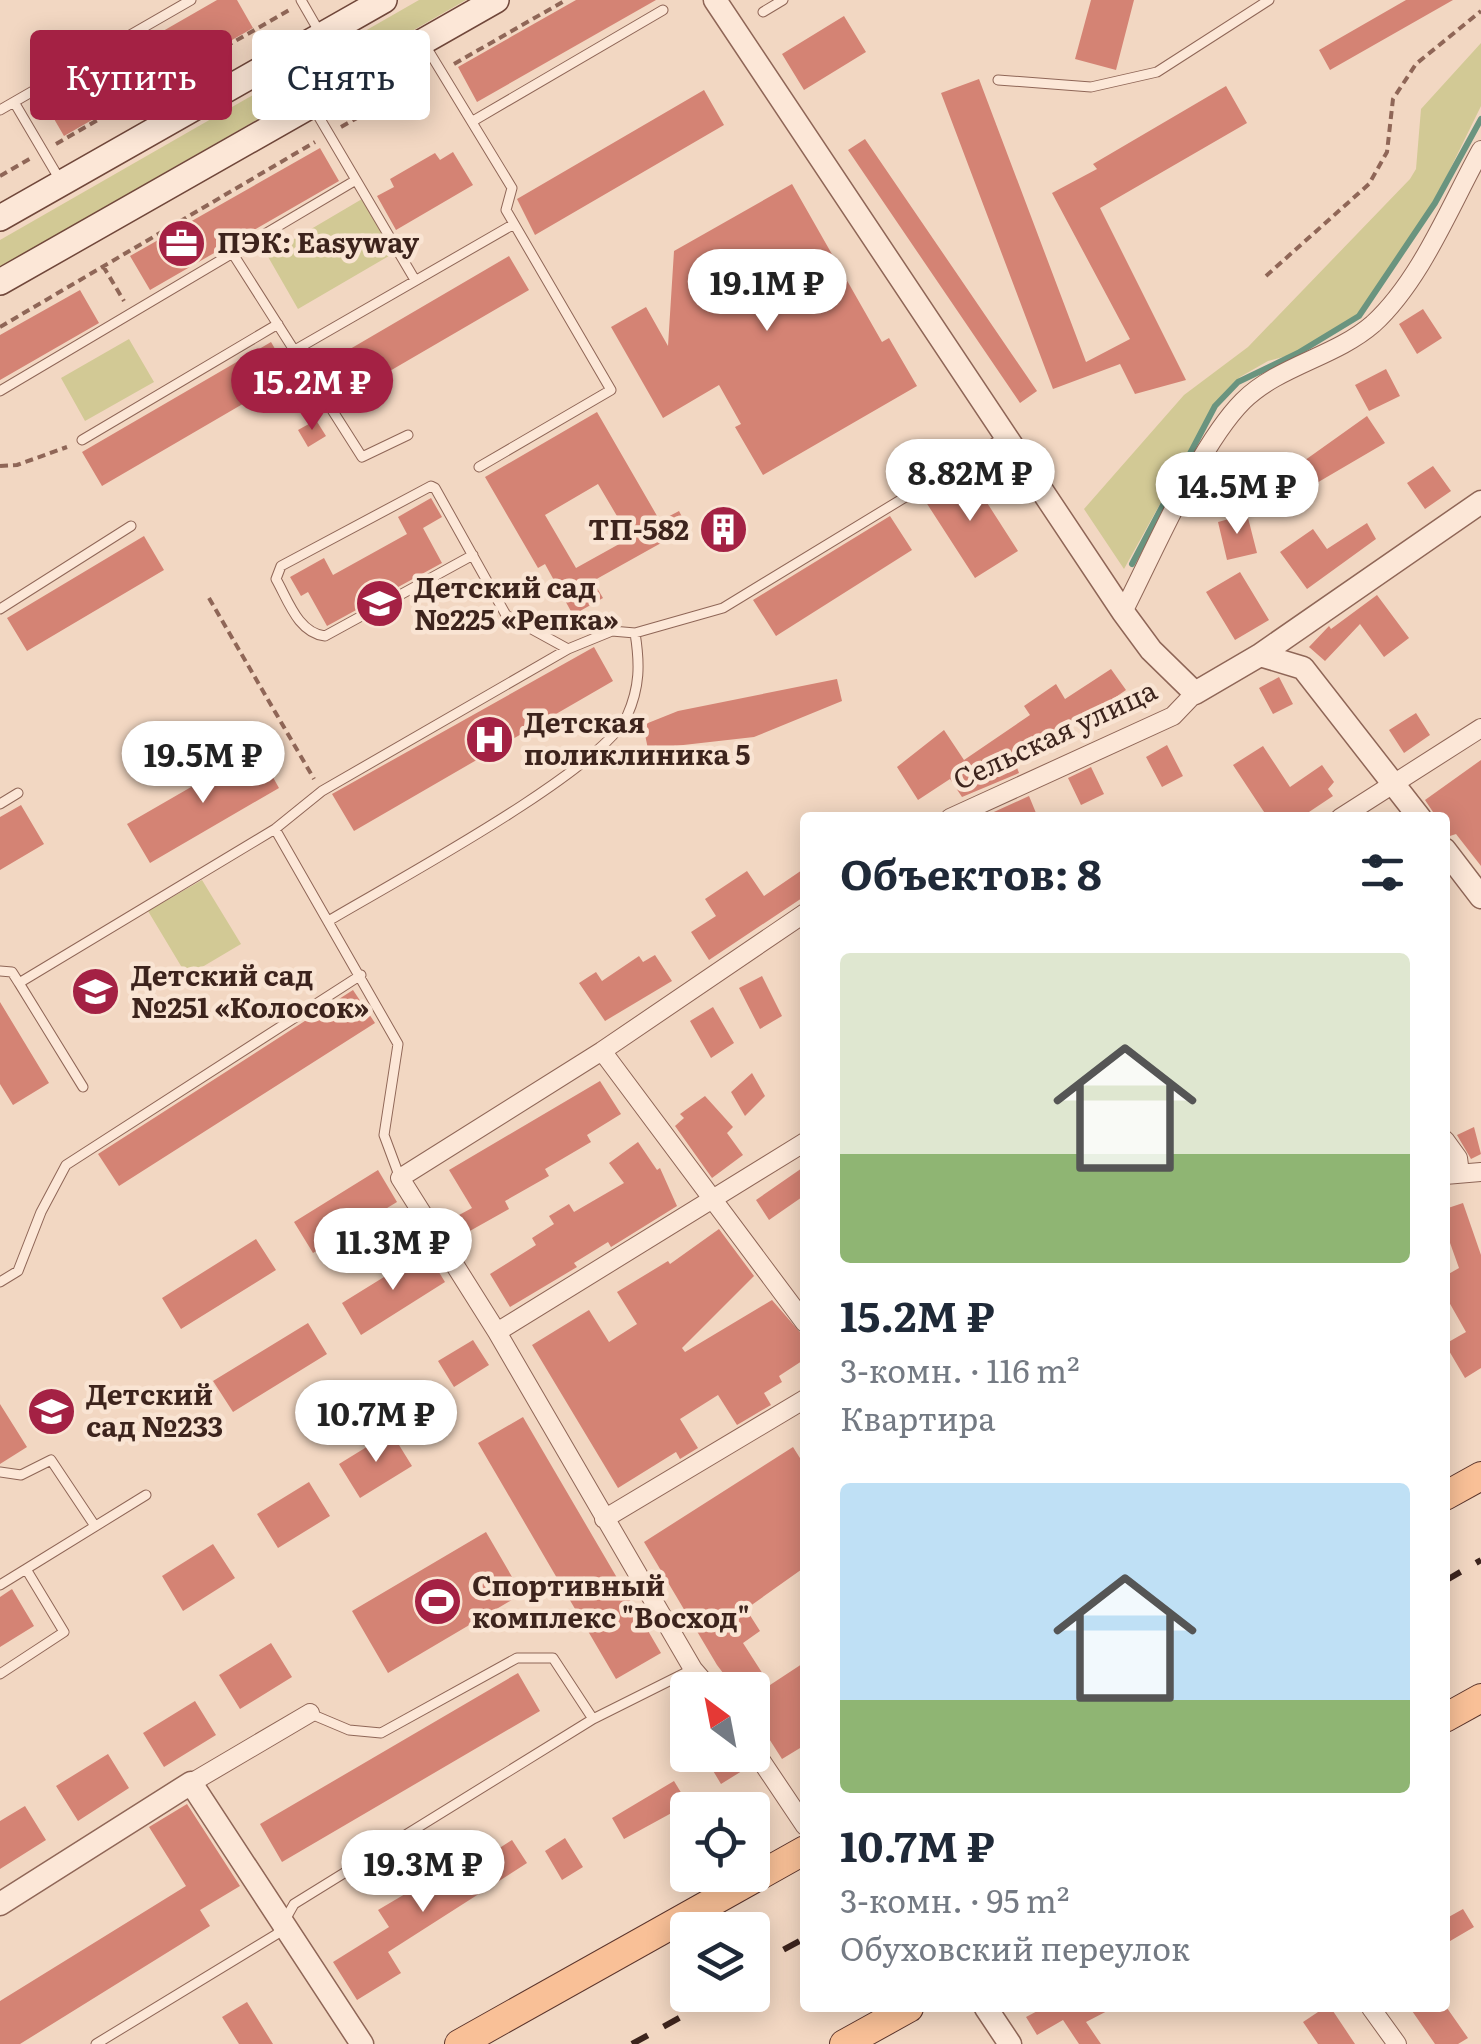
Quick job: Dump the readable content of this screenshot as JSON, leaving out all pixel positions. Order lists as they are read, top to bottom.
{
  "streets": {
    "street": ["Сельская улица"]
  },
  "places": {
    "office": ["ПЭК: Easyway"],
    "building": ["ТП-582"],
    "school or university": ["Детский сад №225 «Репка»", "Детский сад №251 «Колосок»", "Детский сад №233"],
    "hospital": ["Детская поликлиника 5"],
    "sports": ["Спортивный комплекс \"Восход\""]
  },
  "north": "top left",
  "page": {
    "chip": ["Купить", "Снять"],
    "price": [
      "19.1M ₽",
      "15.2M ₽",
      "8.82M ₽",
      "14.5M ₽",
      "19.5M ₽",
      "11.3M ₽",
      "10.7M ₽",
      "19.3M ₽"
    ],
    "heading": "Объектов: 8",
    "list": [
      {
        "name": "15.2M ₽",
        "note": "3-комн. · 116 m² · Квартира"
      },
      {
        "name": "10.7M ₽",
        "note": "3-комн. · 95 m² · Обуховский переулок"
      }
    ]
  }
}
